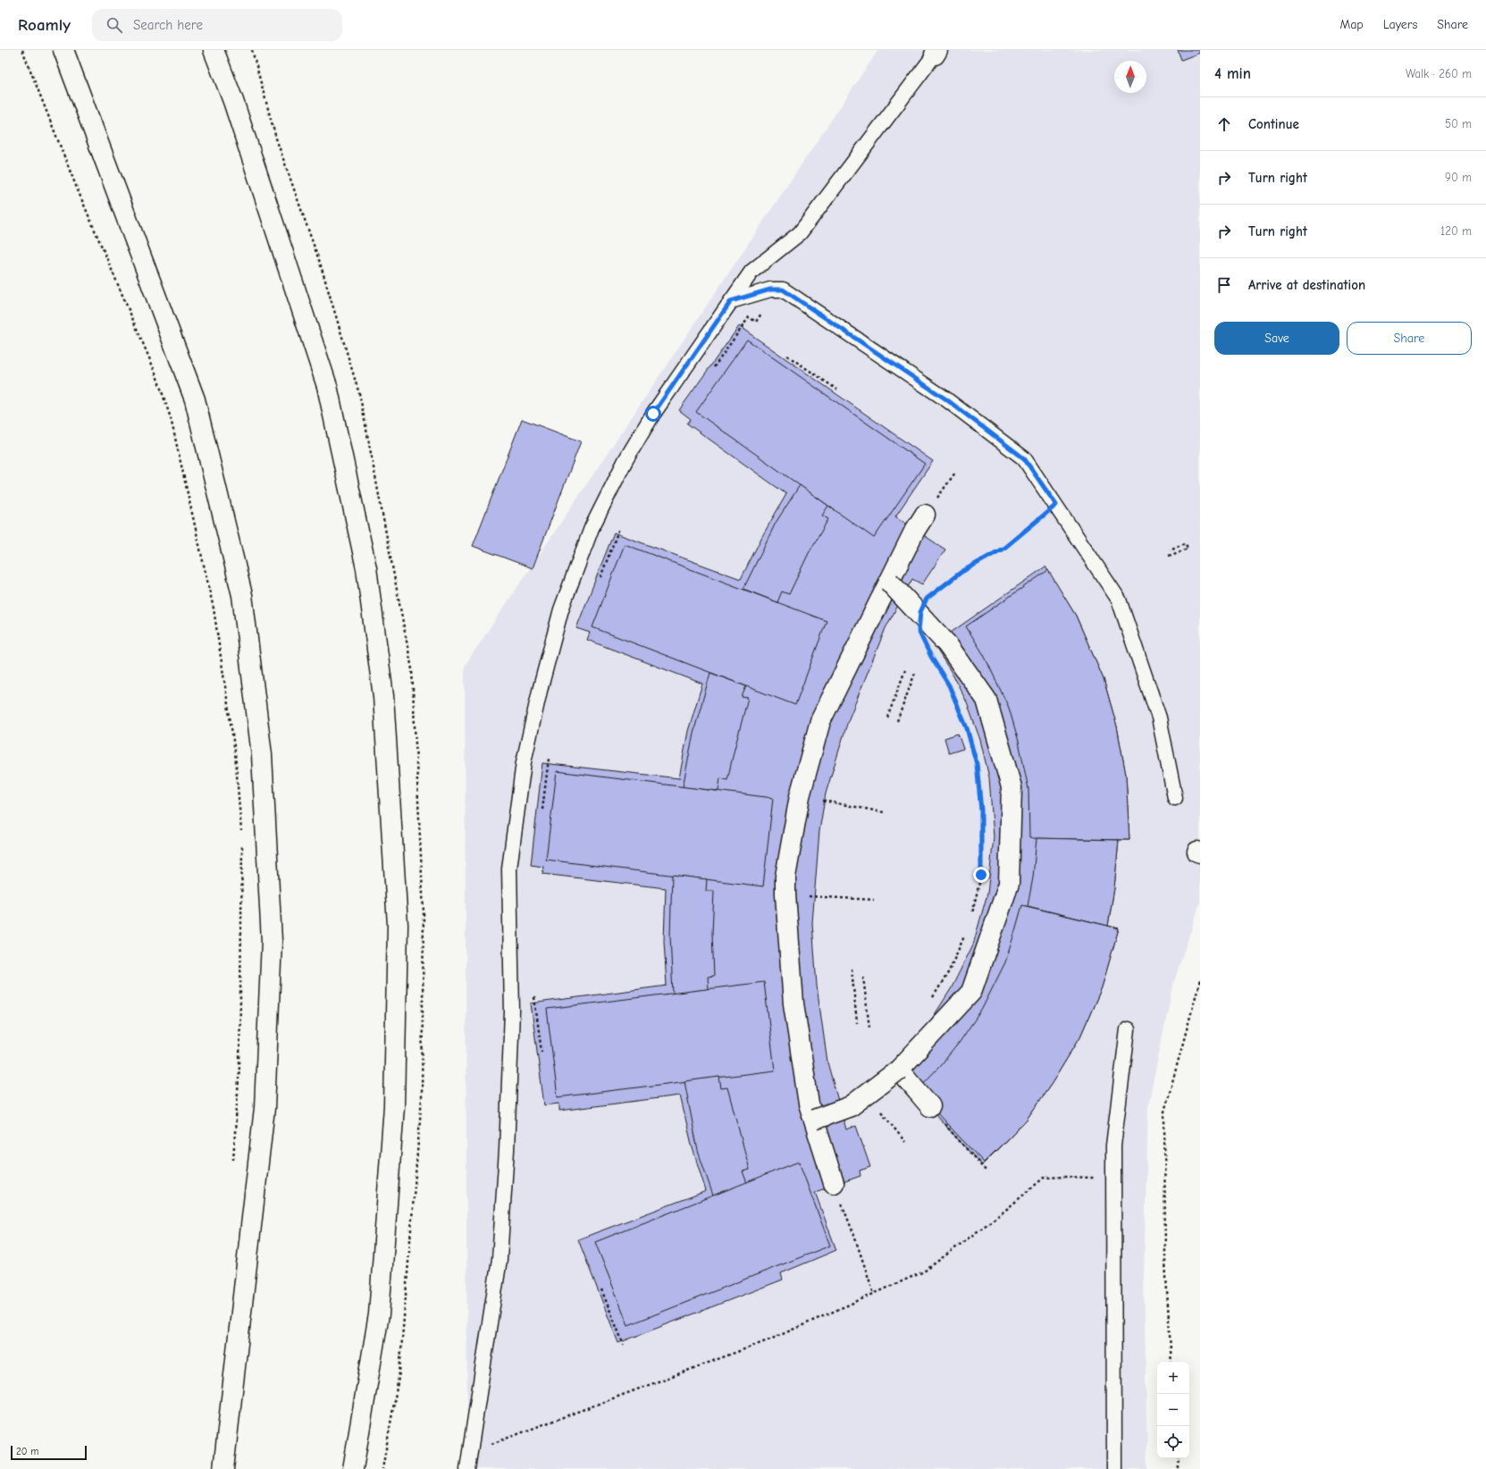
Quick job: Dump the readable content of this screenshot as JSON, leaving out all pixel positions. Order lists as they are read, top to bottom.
{
  "scale_bar": "20 m",
  "north": "top",
  "page": {
    "header": "Roamly",
    "search": "Search here",
    "nav": ["Map", "Layers", "Share"],
    "heading": ["4 min", "Walk · 260 m"],
    "list": [
      ["Continue", "50 m"],
      ["Turn right", "90 m"],
      ["Turn right", "120 m"],
      "Arrive at destination"
    ],
    "buttons": ["Save", "Share"],
    "map_buttons": ["+", "−"],
    "scale": "20 m"
  }
}
